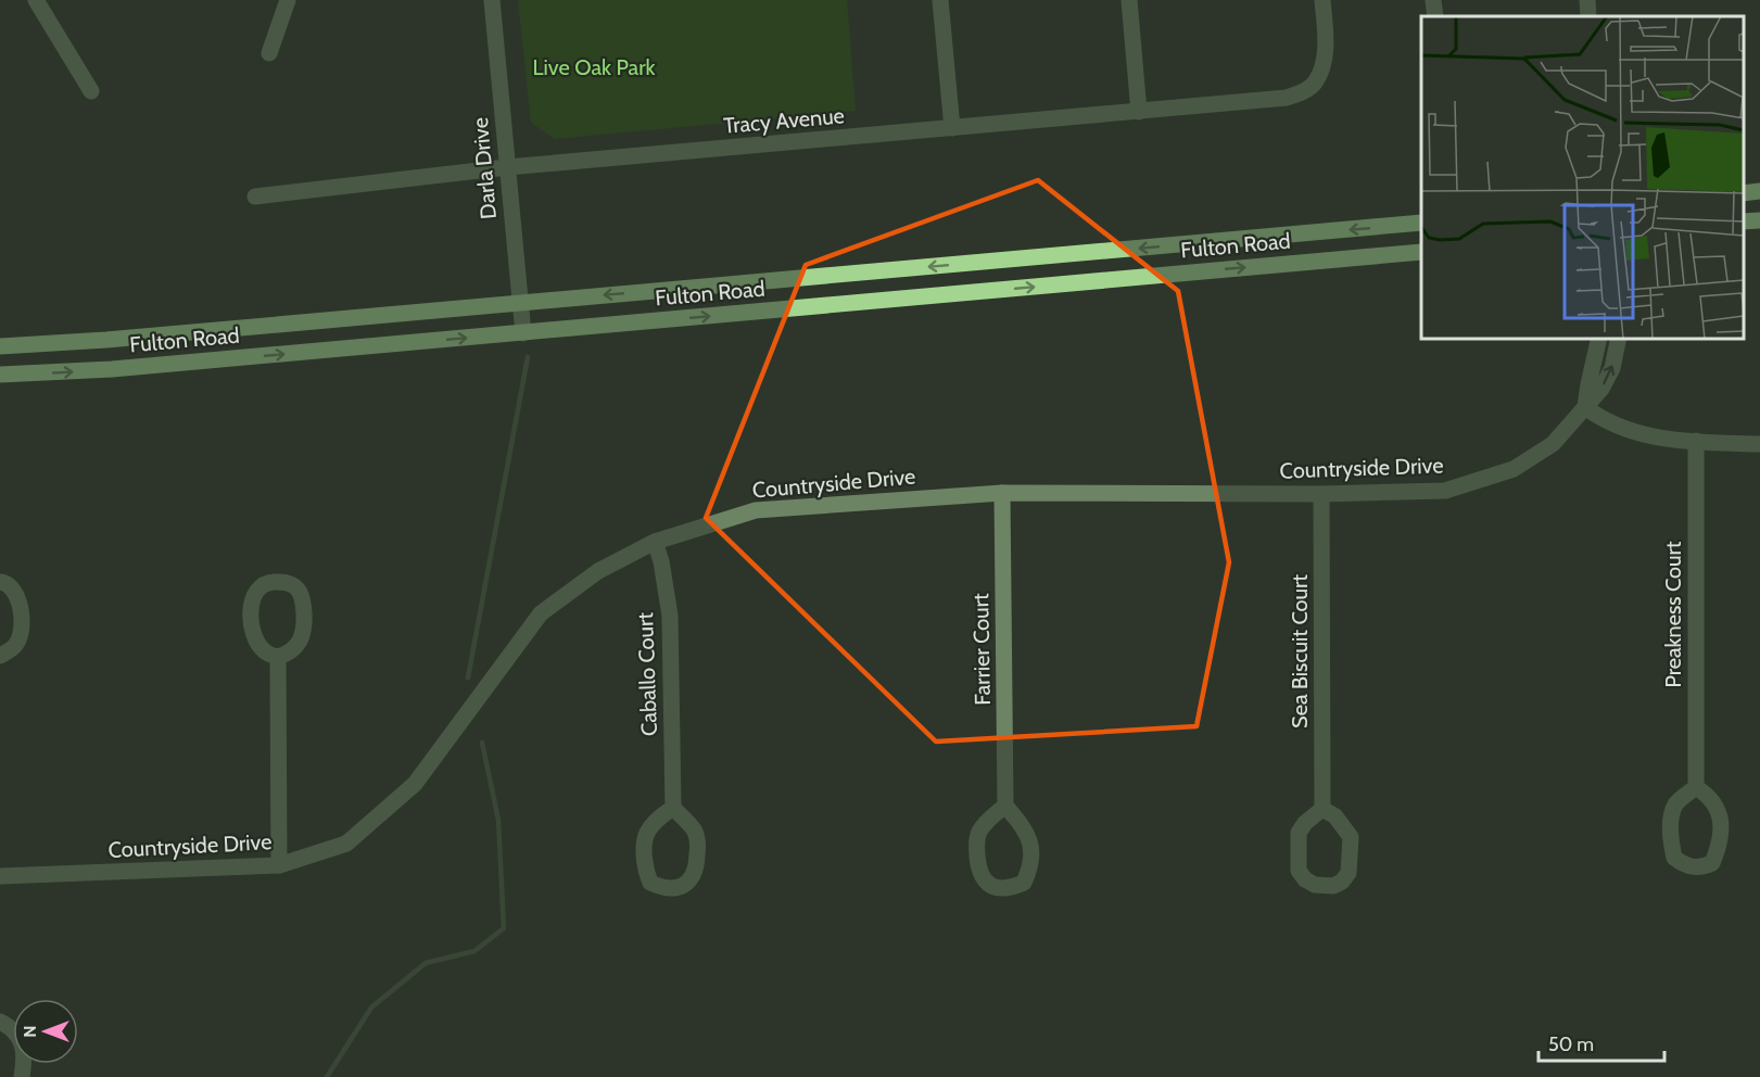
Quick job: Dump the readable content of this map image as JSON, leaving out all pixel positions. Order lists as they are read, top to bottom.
{
  "streets": {
    "main road": ["Fulton Road"],
    "street": [
      "Tracy Avenue",
      "Darla Drive",
      "Countryside Drive",
      "Preakness Court",
      "Farrier Court",
      "Sea Biscuit Court",
      "Caballo Court"
    ]
  },
  "crossings": [
    ["Tracy Avenue", "Darla Drive"],
    ["Darla Drive", "Fulton Road"],
    ["Countryside Drive", "Farrier Court"],
    ["Countryside Drive", "Sea Biscuit Court"],
    ["Countryside Drive", "Caballo Court"]
  ],
  "parks": ["Live Oak Park"],
  "scale_bar": "50 m",
  "north": "left"
}
